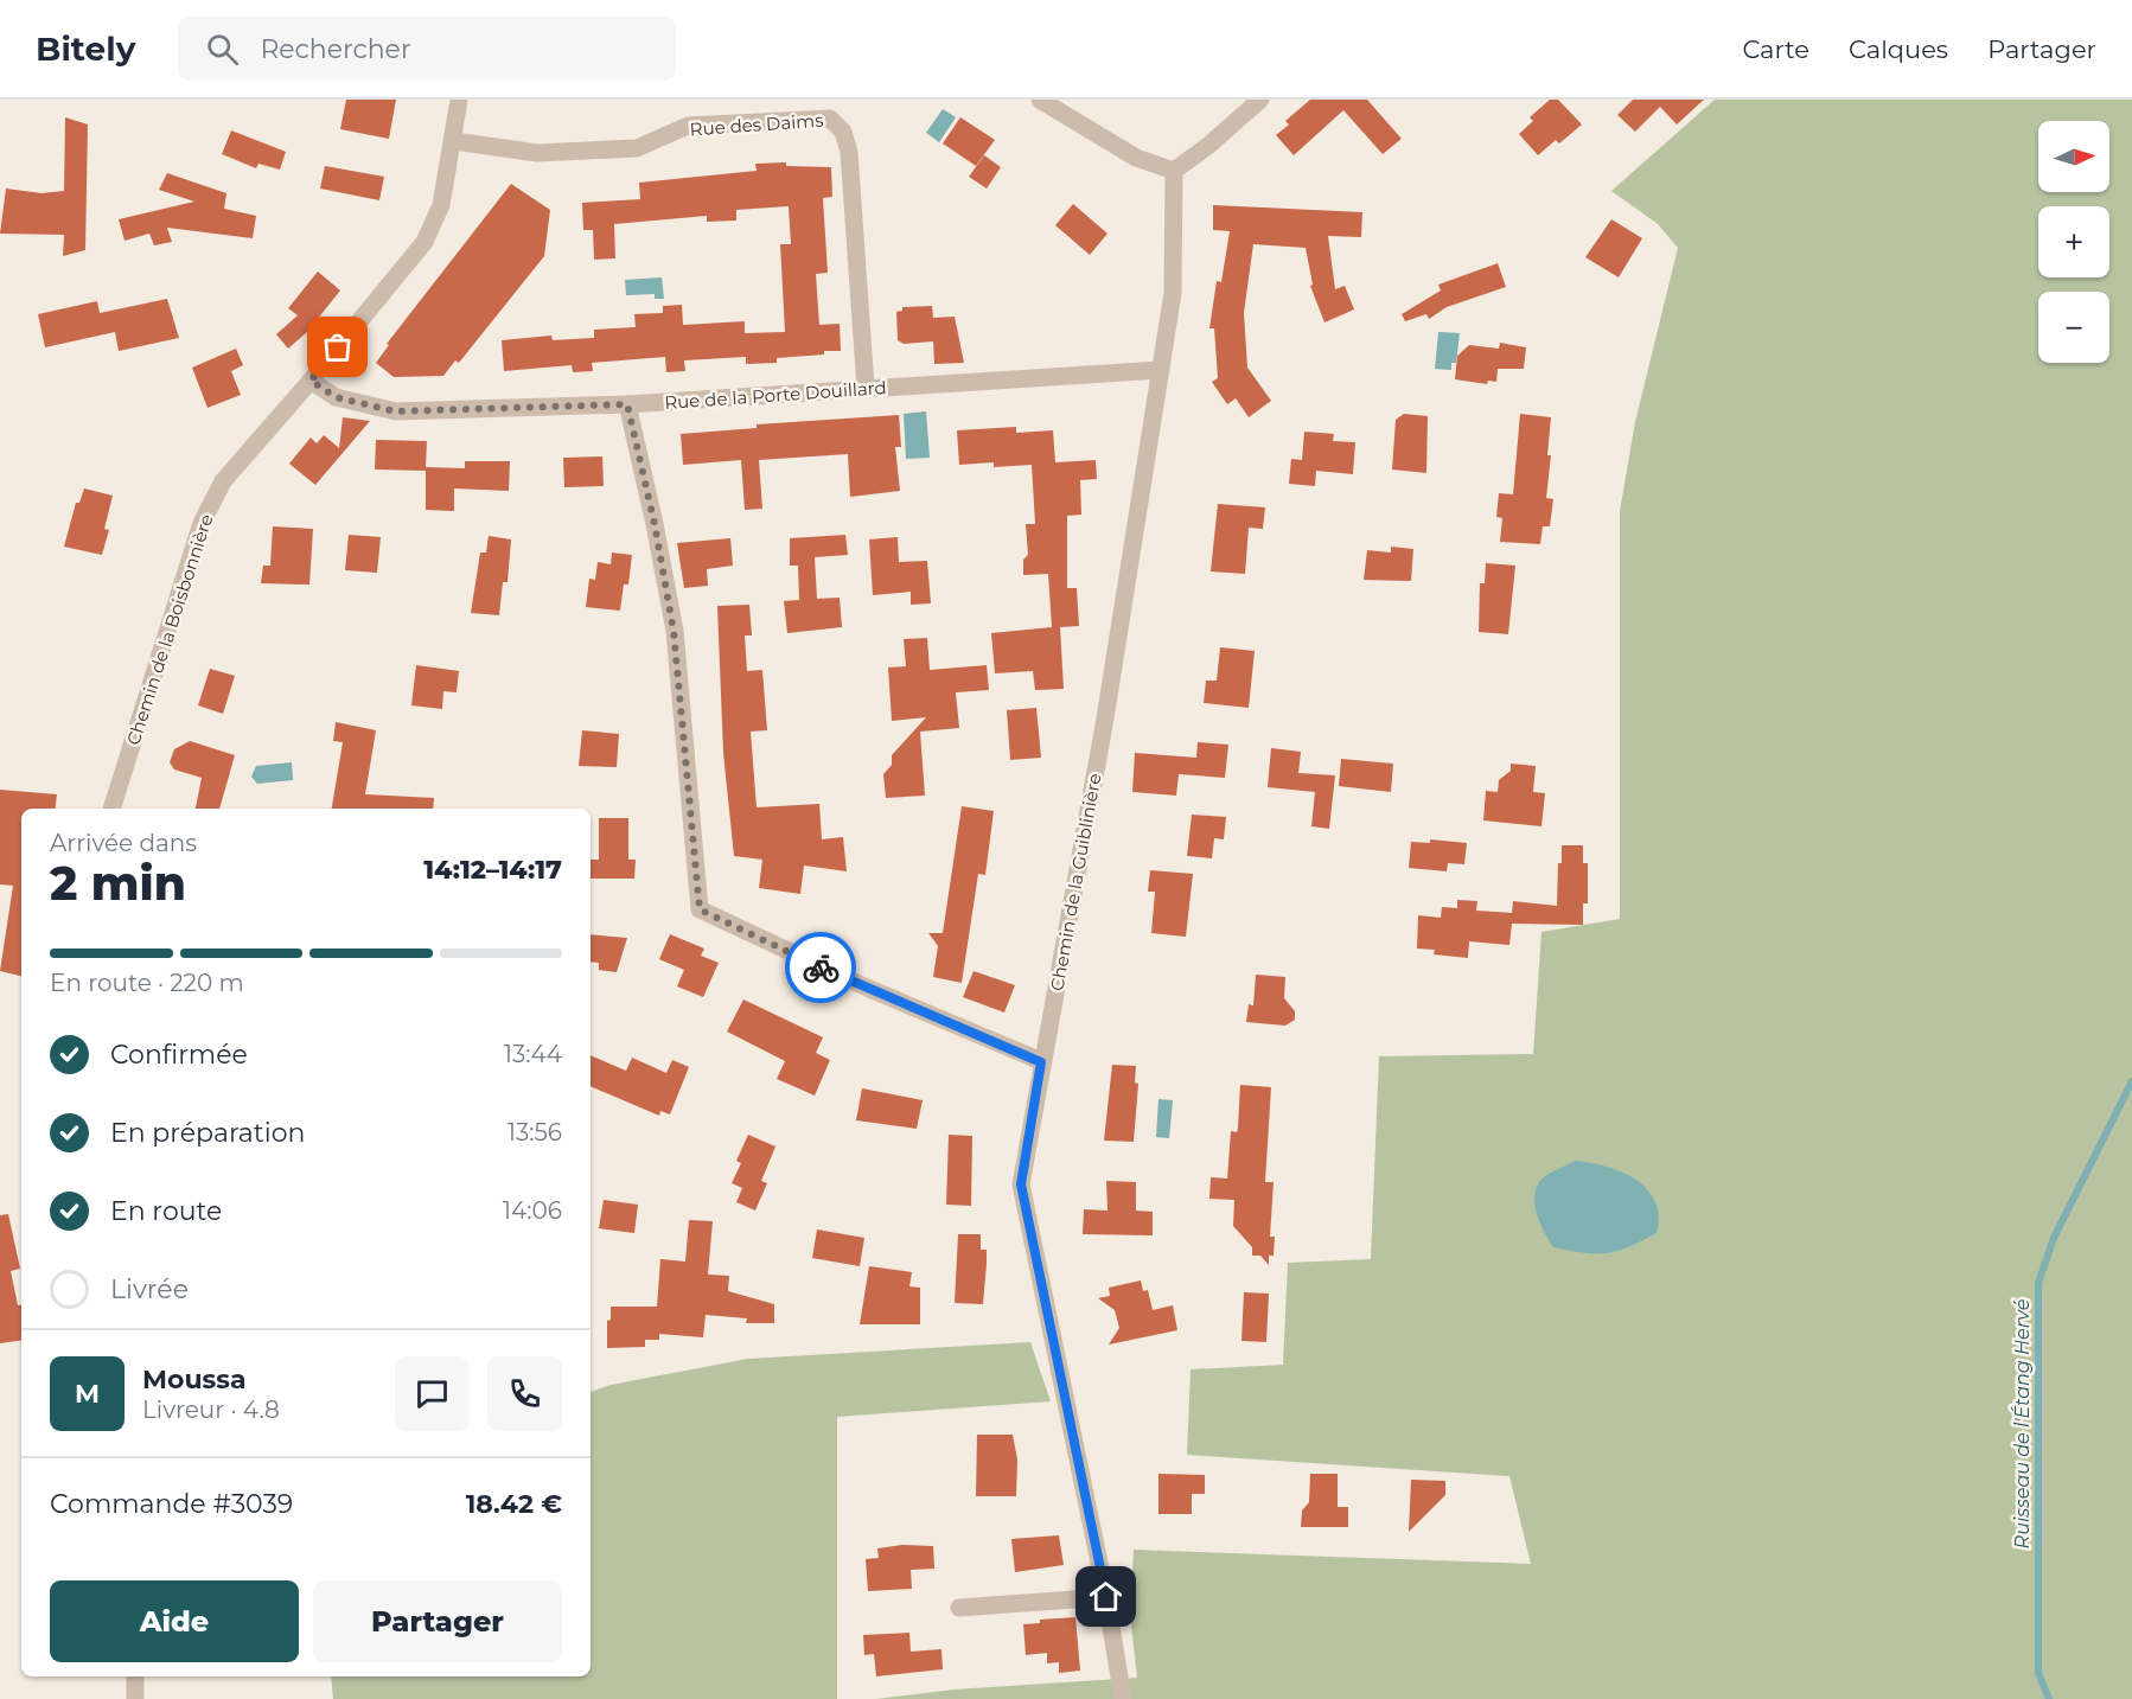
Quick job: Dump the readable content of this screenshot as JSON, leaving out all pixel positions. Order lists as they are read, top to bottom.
{
  "streets": {
    "street": [
      "Rue des Daims",
      "Rue de la Porte Douillard",
      "Chemin de la Boisbonnière",
      "Chemin de la Guiblinière"
    ]
  },
  "crossings": [
    ["Rue des Daims", "Rue de la Porte Douillard"],
    ["Rue des Daims", "Chemin de la Boisbonnière"],
    ["Rue de la Porte Douillard", "Chemin de la Boisbonnière"],
    ["Rue de la Porte Douillard", "Chemin de la Guiblinière"]
  ],
  "water": ["Ruisseau de l'Étang Hervé"],
  "north": "right",
  "page": {
    "header": "Bitely",
    "search": "Rechercher",
    "nav": ["Carte", "Calques", "Partager"],
    "map_buttons": ["+", "−"],
    "heading": ["2 min", "Arrivée dans", "14:12–14:17"],
    "panel": [
      "Moussa",
      "Livreur · 4.8",
      "Commande #3039",
      "18.42 €"
    ],
    "bar": "En route · 220 m",
    "list": [
      ["Confirmée", "13:44"],
      ["En préparation", "13:56"],
      ["En route", "14:06"],
      "Livrée"
    ],
    "round": "M",
    "buttons": ["Aide", "Partager"]
  }
}
